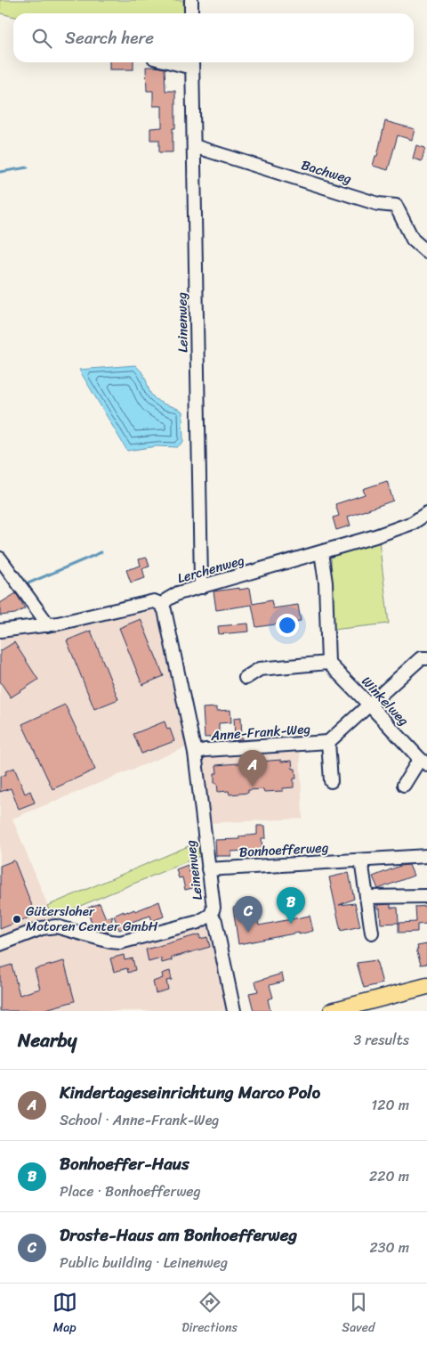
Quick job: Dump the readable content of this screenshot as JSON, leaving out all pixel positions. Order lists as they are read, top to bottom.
{
  "streets": {
    "street": [
      "Bachweg",
      "Leinenweg",
      "Lerchenweg",
      "Winkelweg",
      "Anne-Frank-Weg",
      "Bonhoefferweg"
    ]
  },
  "crossings": [
    ["Bachweg", "Leinenweg"],
    ["Leinenweg", "Lerchenweg"],
    ["Leinenweg", "Anne-Frank-Weg"],
    ["Leinenweg", "Bonhoefferweg"],
    ["Winkelweg", "Anne-Frank-Weg"]
  ],
  "places": ["Gütersloher Motoren Center GmbH"],
  "page": {
    "search": "Search here",
    "pins": ["A", "B", "C"],
    "heading": ["Nearby", "3 results"],
    "list": [
      {
        "mark": "A",
        "name": "Kindertageseinrichtung Marco Polo",
        "note": "School · Anne-Frank-Weg",
        "value": "120 m"
      },
      {
        "mark": "B",
        "name": "Bonhoeffer-Haus",
        "note": "Place · Bonhoefferweg",
        "value": "220 m"
      },
      {
        "mark": "C",
        "name": "Droste-Haus am Bonhoefferweg",
        "note": "Public building · Leinenweg",
        "value": "230 m"
      }
    ],
    "nav": ["Map", "Directions", "Saved"]
  }
}
